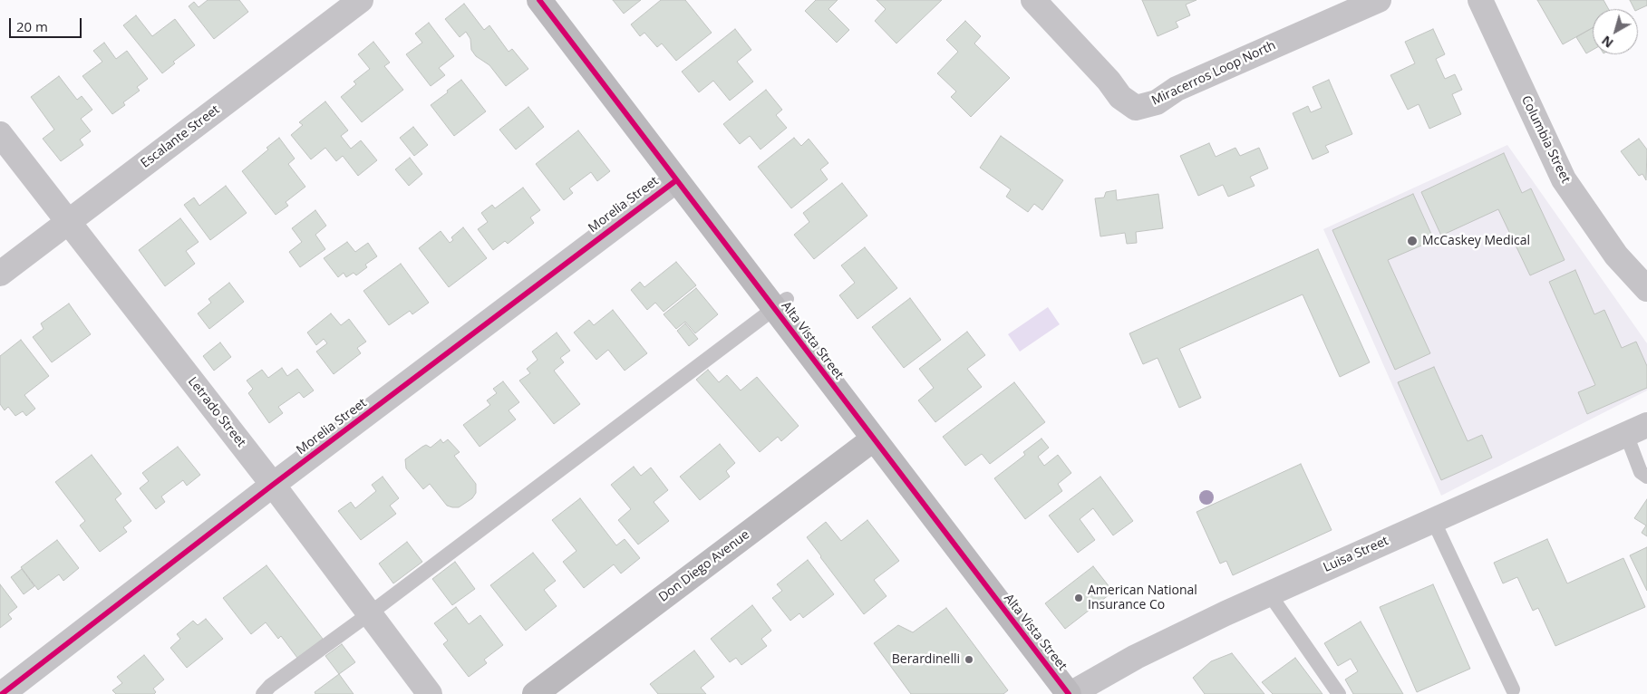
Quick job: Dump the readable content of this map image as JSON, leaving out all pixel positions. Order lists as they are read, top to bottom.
{
  "streets": {
    "street": [
      "Miracerros Loop North",
      "Escalante Street",
      "Columbia Street",
      "Morelia Street",
      "Alta Vista Street",
      "Letrado Street",
      "Luisa Street",
      "Don Diego Avenue"
    ]
  },
  "crossings": [
    ["Escalante Street", "Letrado Street"],
    ["Morelia Street", "Alta Vista Street"],
    ["Morelia Street", "Letrado Street"],
    ["Alta Vista Street", "Luisa Street"],
    ["Alta Vista Street", "Don Diego Avenue"]
  ],
  "places": ["McCaskey Medical", "American National Insurance Co", "Berardinelli"],
  "scale_bar": "20 m",
  "north": "bottom left"
}
